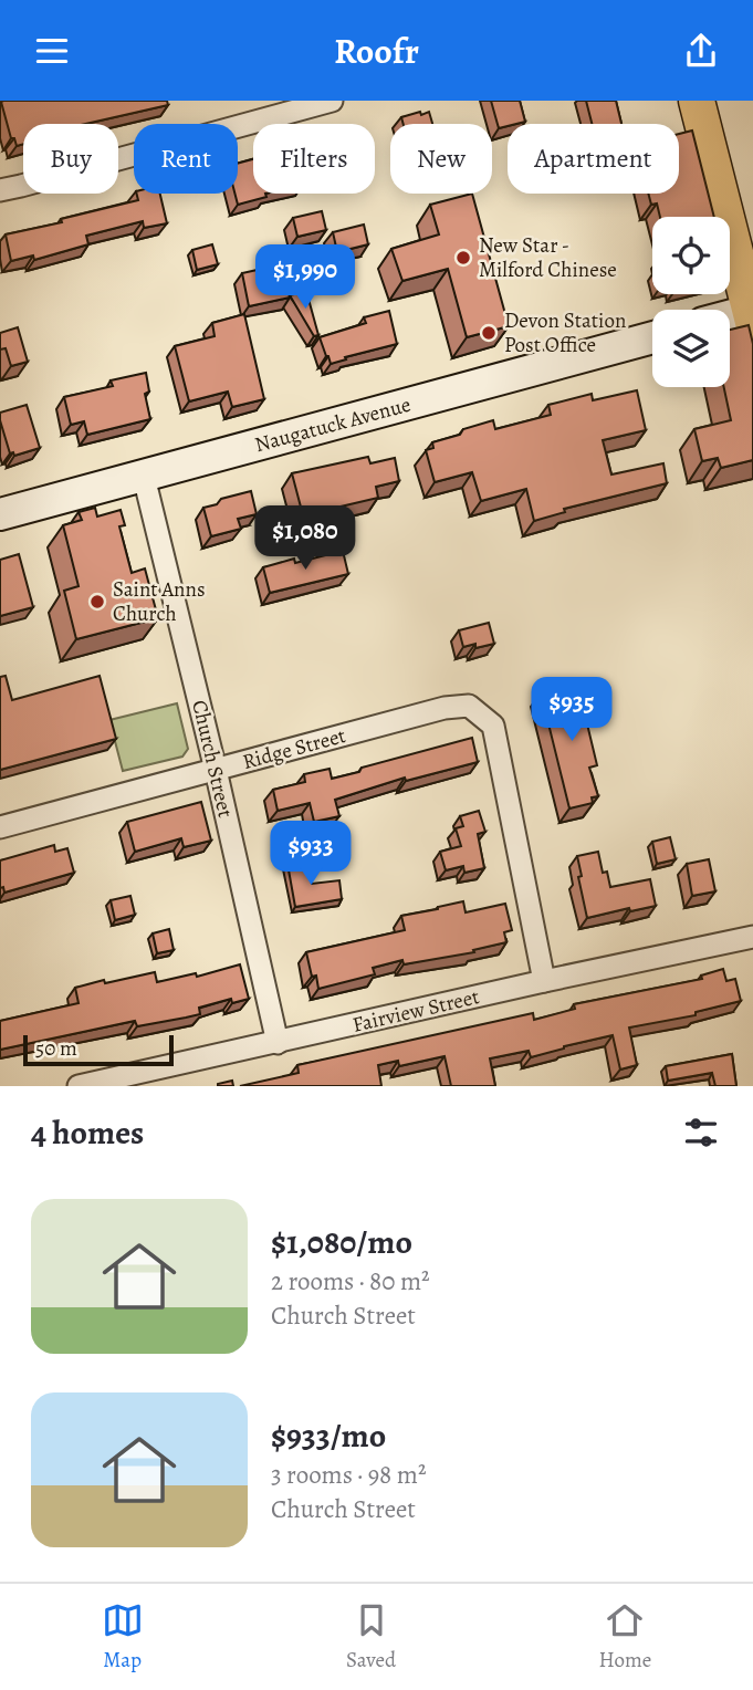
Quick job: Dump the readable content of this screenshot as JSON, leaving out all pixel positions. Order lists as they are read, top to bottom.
{
  "streets": {
    "main road": ["Naugatuck Avenue"],
    "street": ["Ridge Street", "Church Street", "Fairview Street"]
  },
  "crossings": [
    ["Naugatuck Avenue", "Church Street"],
    ["Ridge Street", "Church Street"],
    ["Ridge Street", "Fairview Street"],
    ["Church Street", "Fairview Street"]
  ],
  "places": ["New Star - Milford Chinese", "Devon Station Post Office", "Saint Anns Church"],
  "scale_bar": "50 m",
  "page": {
    "header": "Roofr",
    "chip": [
      "Buy",
      "Rent",
      "Filters",
      "New",
      "Apartment"
    ],
    "price": [
      "$1,990",
      "$1,080",
      "$935",
      "$933"
    ],
    "scale": "50 m",
    "heading": "4 homes",
    "list": [
      {
        "name": "$1,080/mo",
        "note": "2 rooms · 80 m² · Church Street"
      },
      {
        "name": "$933/mo",
        "note": "3 rooms · 98 m² · Church Street"
      }
    ],
    "tabs": ["Map", "Saved", "Home"]
  }
}
